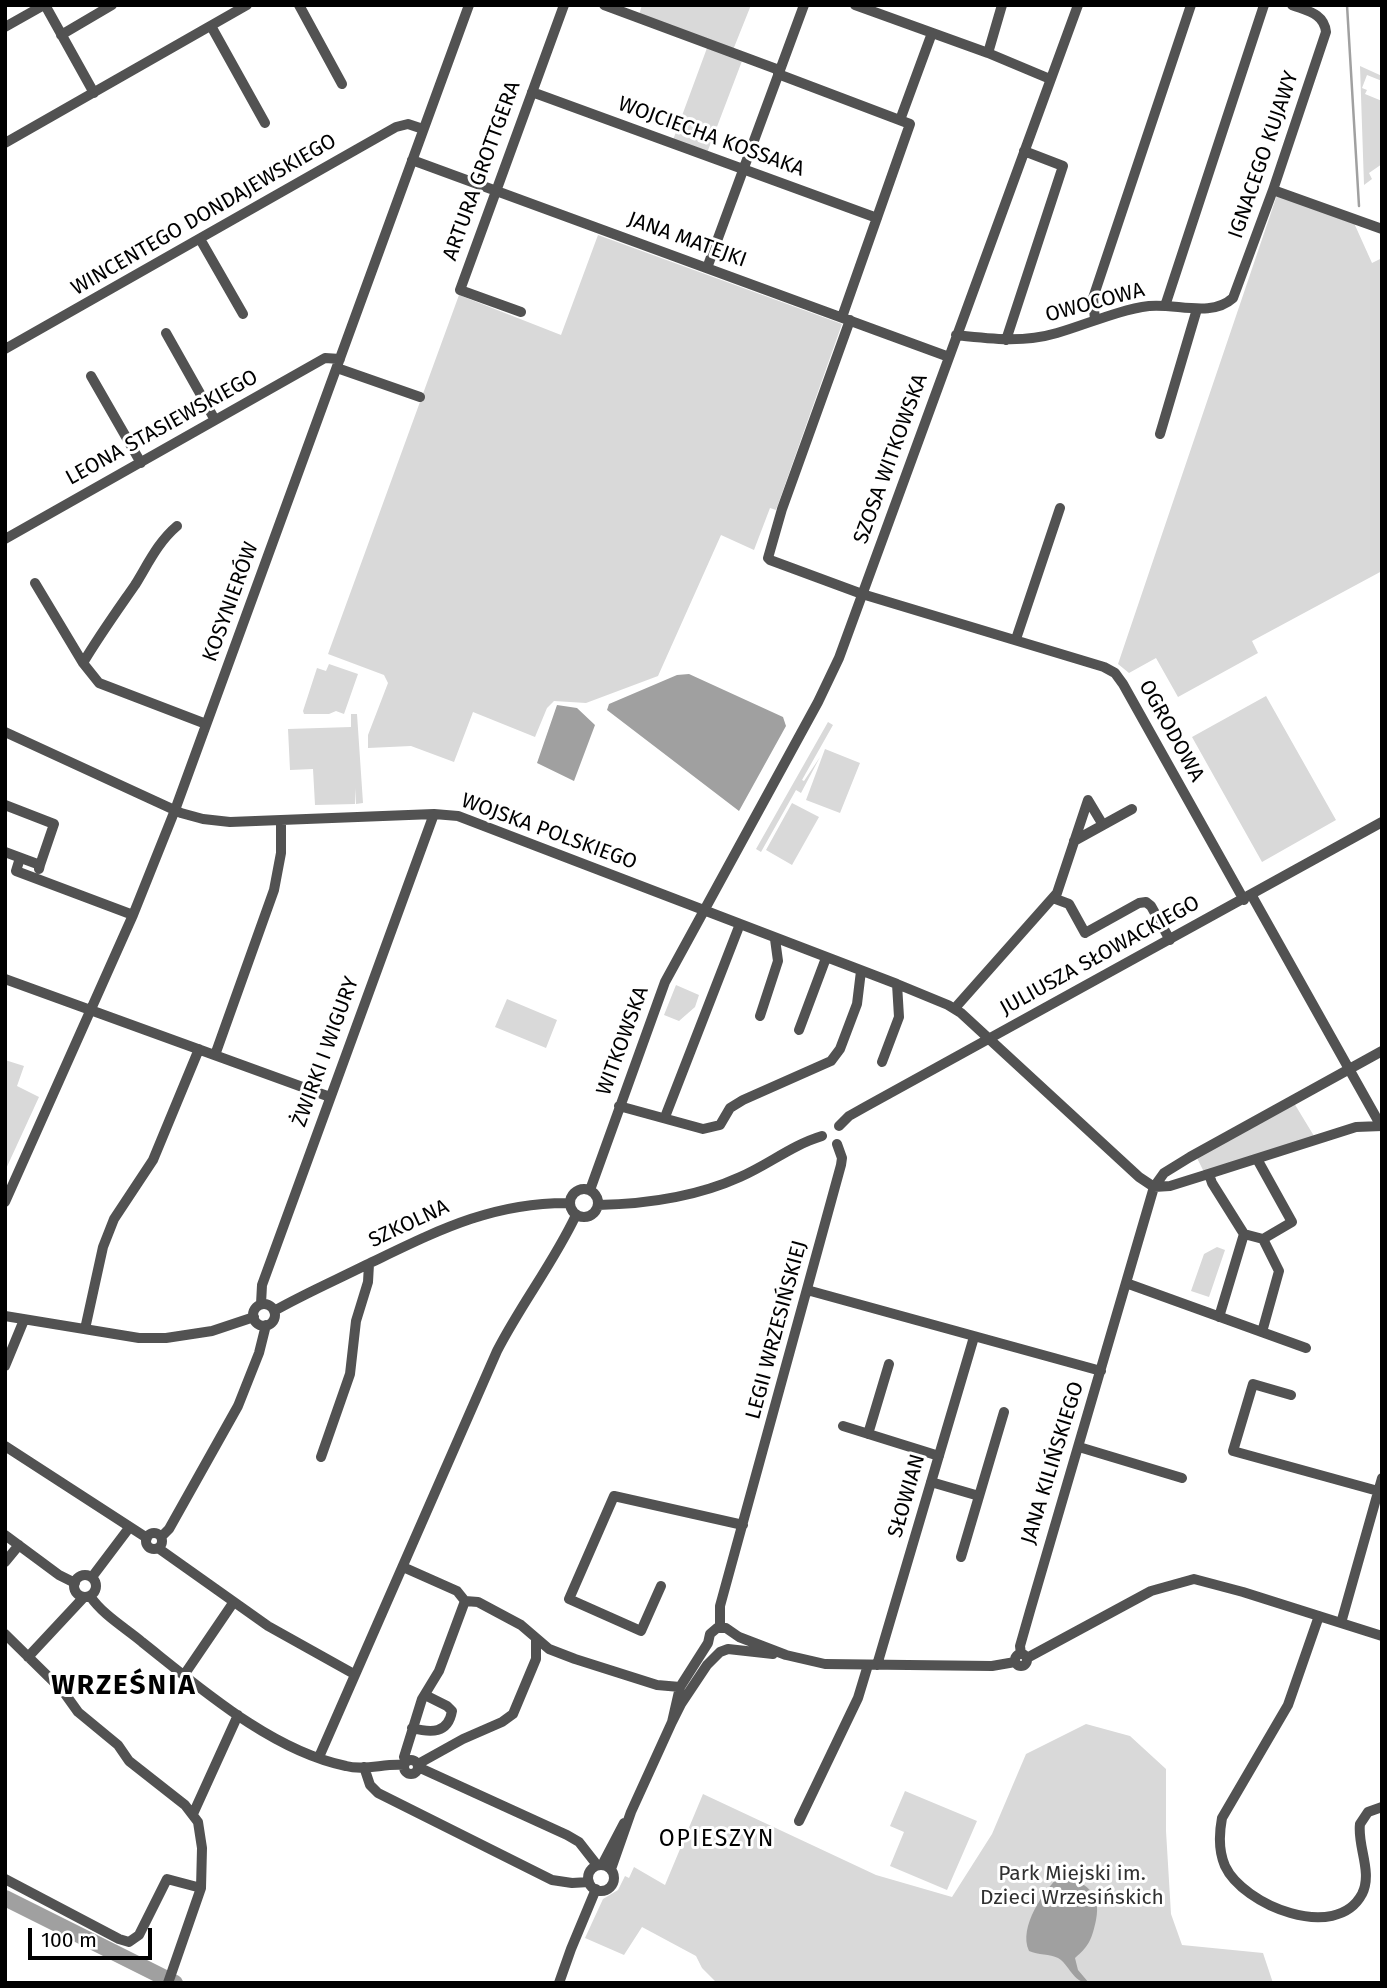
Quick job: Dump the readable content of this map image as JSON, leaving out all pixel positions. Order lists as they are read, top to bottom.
{
  "streets": {
    "street": [
      "WOJCIECHA KOSSAKA",
      "IGNACEGO KUJAWY",
      "ARTURA GROTTGERA",
      "WINCENTEGO DONDAJEWSKIEGO",
      "JANA MATEJKI",
      "OWOCOWA",
      "LEONA STASIEWSKIEGO",
      "SZOSA WITKOWSKA",
      "KOSYNIERÓW",
      "OGRODOWA",
      "WOJSKA POLSKIEGO",
      "JULIUSZA SŁOWACKIEGO",
      "WITKOWSKA",
      "ŻWIRKI I WIGURY",
      "SZKOLNA",
      "LEGII WRZESIŃSKIEJ",
      "JANA KILIŃSKIEGO",
      "SŁOWIAN"
    ]
  },
  "crossings": [
    ["WOJCIECHA KOSSAKA", "ARTURA GROTTGERA"],
    ["IGNACEGO KUJAWY", "OWOCOWA"],
    ["ARTURA GROTTGERA", "JANA MATEJKI"],
    ["WINCENTEGO DONDAJEWSKIEGO", "KOSYNIERÓW"],
    ["JANA MATEJKI", "SZOSA WITKOWSKA"],
    ["JANA MATEJKI", "KOSYNIERÓW"],
    ["JANA MATEJKI", "OGRODOWA"],
    ["OWOCOWA", "SZOSA WITKOWSKA"],
    ["LEONA STASIEWSKIEGO", "KOSYNIERÓW"],
    ["SZOSA WITKOWSKA", "OGRODOWA"],
    ["SZOSA WITKOWSKA", "WOJSKA POLSKIEGO"],
    ["SZOSA WITKOWSKA", "WITKOWSKA"],
    ["KOSYNIERÓW", "WOJSKA POLSKIEGO"],
    ["OGRODOWA", "JULIUSZA SŁOWACKIEGO"],
    ["WOJSKA POLSKIEGO", "JULIUSZA SŁOWACKIEGO"],
    ["WOJSKA POLSKIEGO", "WITKOWSKA"],
    ["WOJSKA POLSKIEGO", "ŻWIRKI I WIGURY"],
    ["WOJSKA POLSKIEGO", "JANA KILIŃSKIEGO"],
    ["JULIUSZA SŁOWACKIEGO", "LEGII WRZESIŃSKIEJ"],
    ["WITKOWSKA", "SZKOLNA"],
    ["ŻWIRKI I WIGURY", "SZKOLNA"]
  ],
  "districts": ["WRZEŚNIA", "OPIESZYN"],
  "parks": ["Park Miejski im. Dzieci Wrzesińskich"],
  "scale_bar": "100 m"
}
